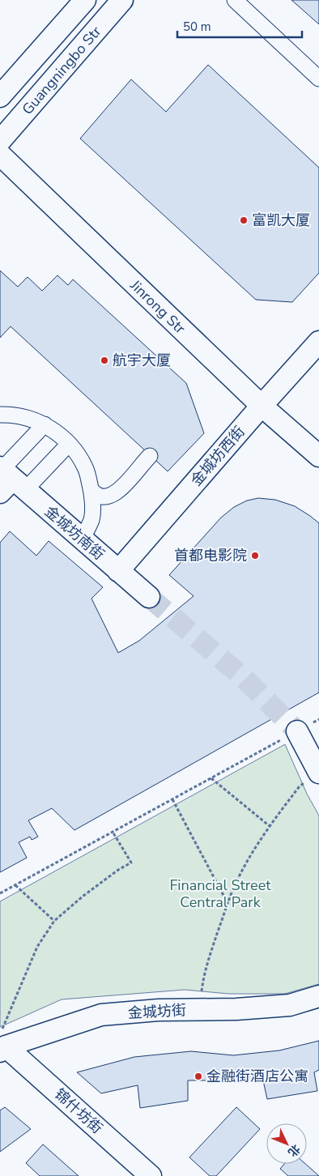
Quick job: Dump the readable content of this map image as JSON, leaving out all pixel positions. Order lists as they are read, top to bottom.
{
  "streets": {
    "main road": [
      "Guangningbo Str",
      "Jinrong Str",
      "金城坊西街",
      "金城坊南街",
      "金城坊街",
      "锦什坊街"
    ]
  },
  "crossings": [
    ["Jinrong Str", "金城坊西街"],
    ["金城坊西街", "金城坊南街"],
    ["金城坊街", "锦什坊街"]
  ],
  "parks": ["Financial Street Central Park"],
  "places": [
    "富凯大厦",
    "航宇大厦",
    "首都电影院",
    "金融街酒店公寓"
  ],
  "scale_bar": "50 m",
  "north": "bottom right"
}
